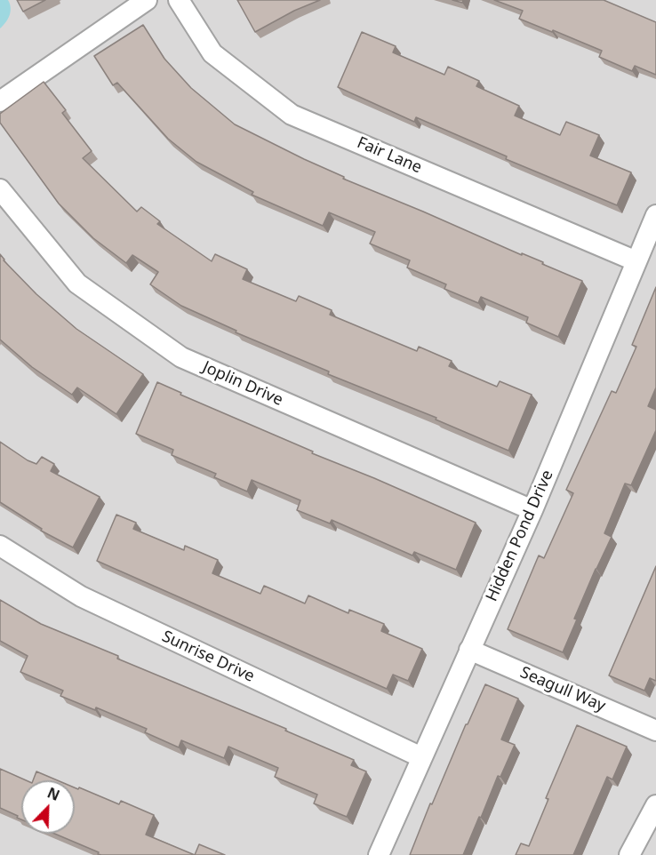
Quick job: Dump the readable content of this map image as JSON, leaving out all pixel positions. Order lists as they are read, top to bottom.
{
  "streets": {
    "street": [
      "Fair Lane",
      "Joplin Drive",
      "Hidden Pond Drive",
      "Sunrise Drive",
      "Seagull Way"
    ]
  },
  "crossings": [
    ["Fair Lane", "Hidden Pond Drive"],
    ["Joplin Drive", "Hidden Pond Drive"],
    ["Hidden Pond Drive", "Sunrise Drive"],
    ["Hidden Pond Drive", "Seagull Way"]
  ],
  "north": "top right"
}
